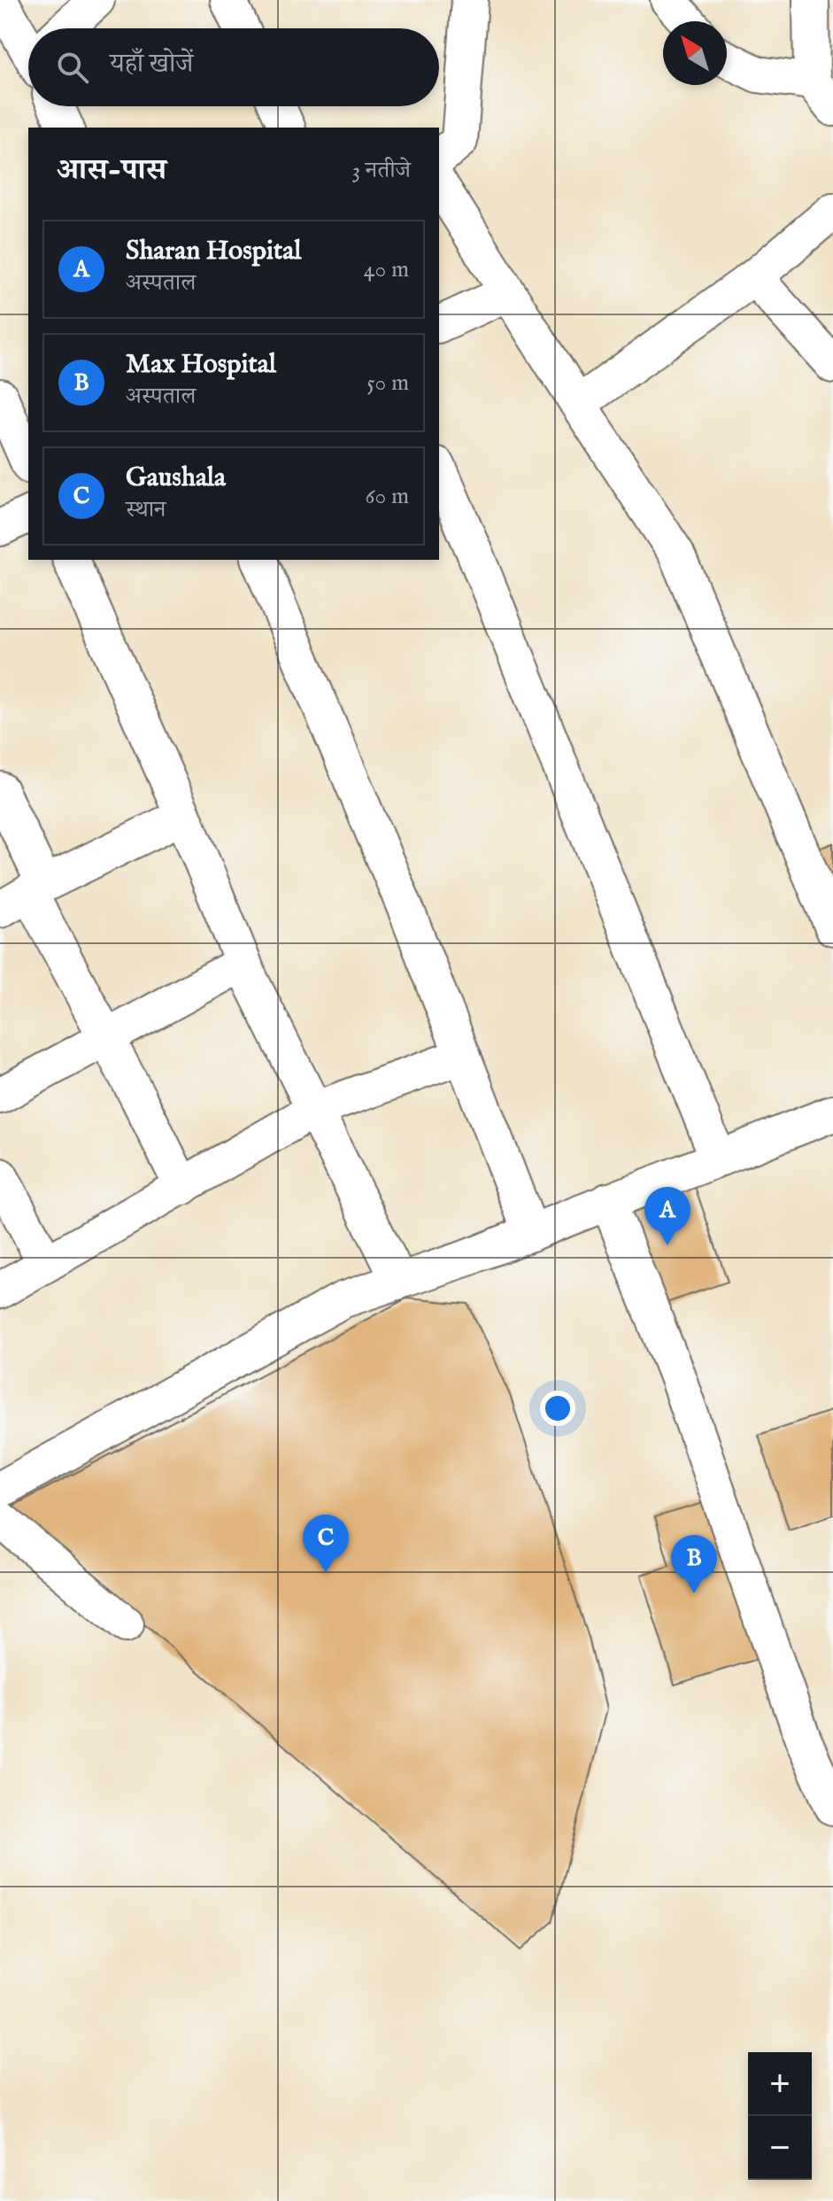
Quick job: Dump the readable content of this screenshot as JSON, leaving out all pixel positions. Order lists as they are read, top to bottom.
{
  "north": "top left",
  "page": {
    "search": "यहाँ खोजें",
    "heading": ["आस-पास", "3 नतीजे"],
    "list": [
      {
        "mark": "A",
        "name": "Sharan Hospital",
        "note": "अस्पताल",
        "value": "40 m"
      },
      {
        "mark": "B",
        "name": "Max Hospital",
        "note": "अस्पताल",
        "value": "50 m"
      },
      {
        "mark": "C",
        "name": "Gaushala",
        "note": "स्थान",
        "value": "60 m"
      }
    ],
    "pins": ["A", "C", "B"],
    "map_buttons": ["+", "−"]
  }
}
